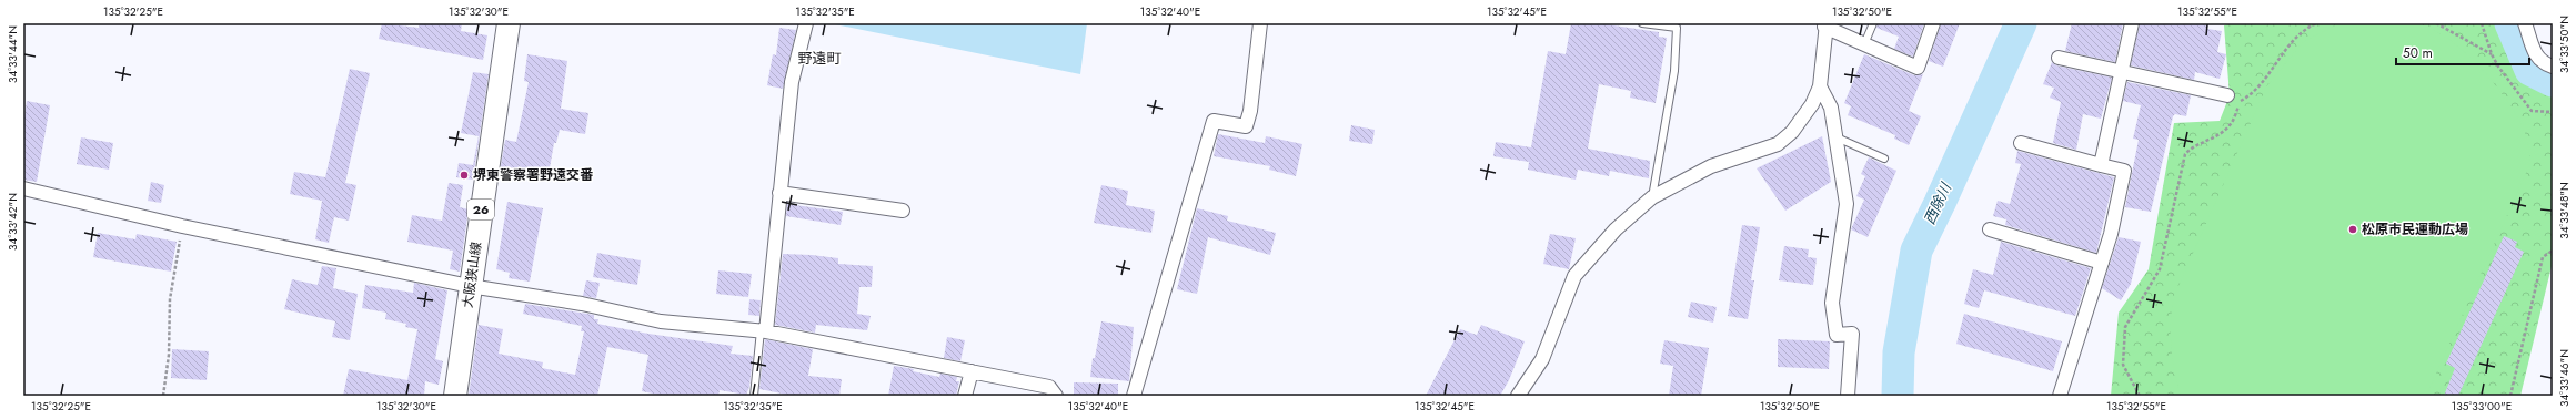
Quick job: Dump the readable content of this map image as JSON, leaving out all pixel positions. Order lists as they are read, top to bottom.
{
  "streets": {
    "main road": ["26", "大阪狭山線"]
  },
  "districts": ["野遠町"],
  "water": ["西除川"],
  "places": ["堺東警察署野遠交番", "松原市民運動広場"],
  "scale_bar": "50 m",
  "coordinates": [
    "135°32'25\"E",
    "135°32'30\"E",
    "135°32'35\"E",
    "135°32'40\"E",
    "135°32'45\"E",
    "135°32'50\"E",
    "135°32'55\"E",
    "34°33'50\"N",
    "34°33'44\"N",
    "34°33'48\"N",
    "34°33'42\"N",
    "34°33'46\"N",
    "135°33'00\"E"
  ]
}
